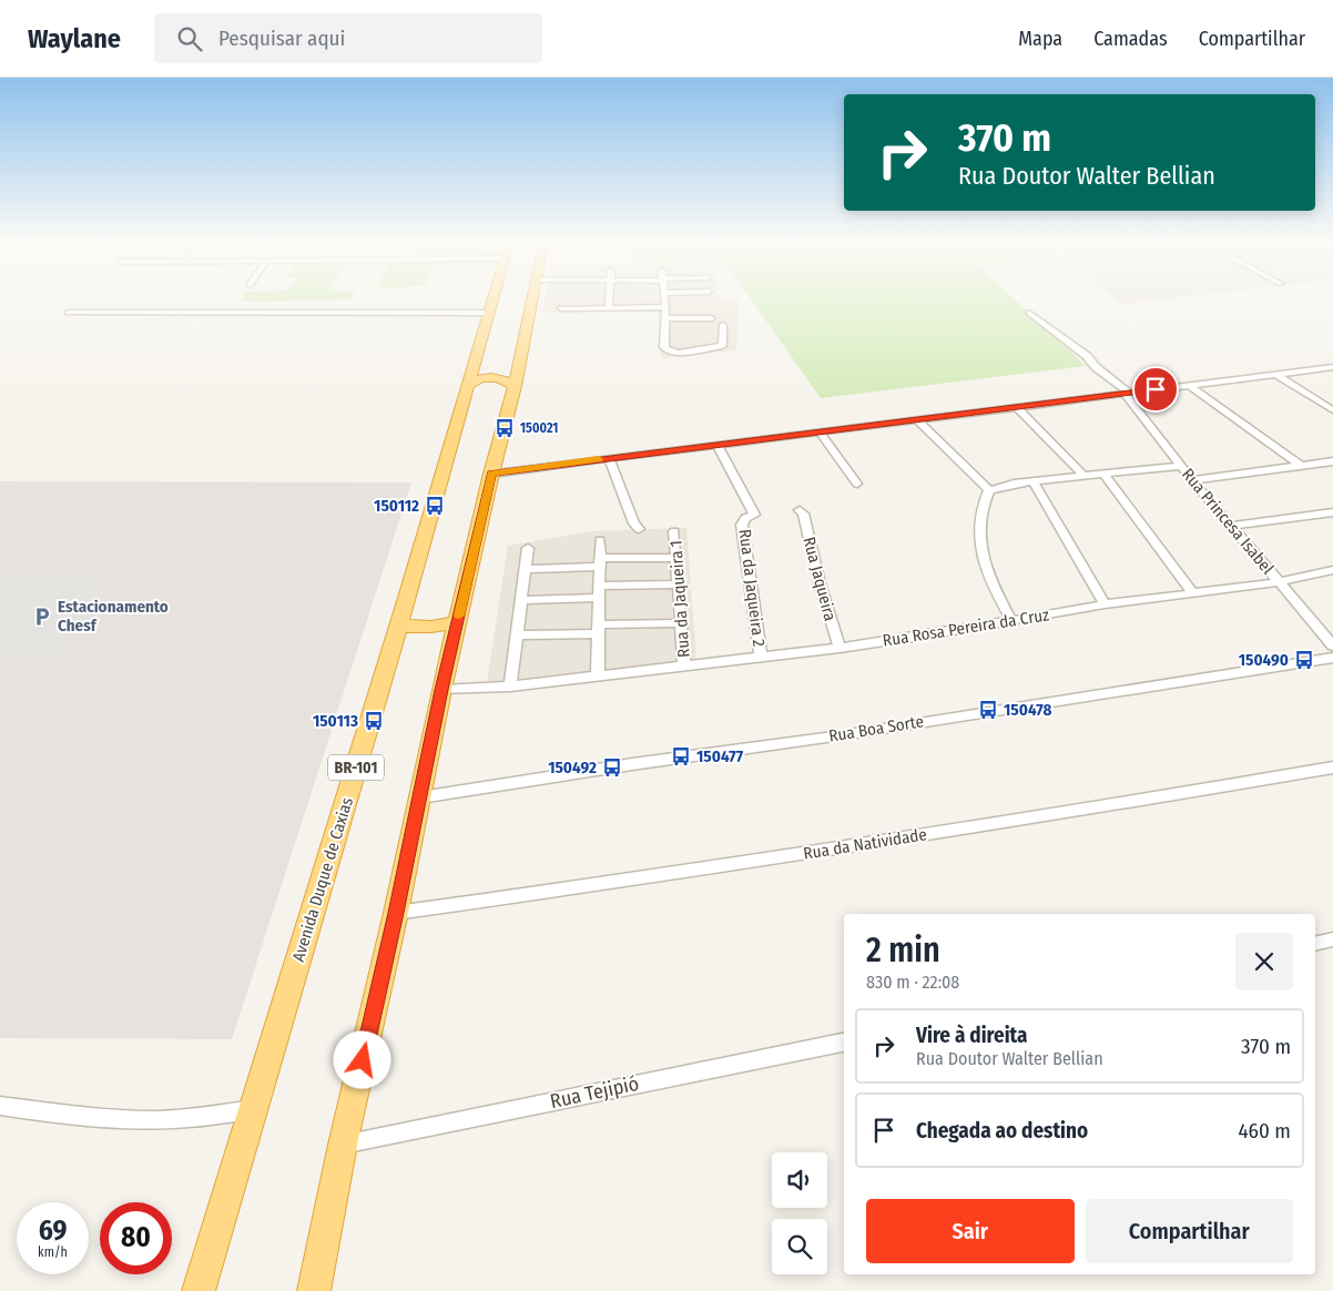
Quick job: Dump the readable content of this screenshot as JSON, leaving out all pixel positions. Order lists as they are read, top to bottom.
{
  "streets": {
    "highway": ["BR-101", "Avenida Duque de Caxias"],
    "street": [
      "Rua Princesa Isabel",
      "Rua Jaqueira",
      "Rua da Jaqueira 2",
      "Rua da Jaqueira 1",
      "Rua Rosa Pereira da Cruz",
      "Rua Boa Sorte",
      "Rua da Natividade",
      "Rua Tejipió"
    ]
  },
  "crossings": [
    ["Rua Princesa Isabel", "Rua Rosa Pereira da Cruz"],
    ["Rua Jaqueira", "Rua Rosa Pereira da Cruz"],
    ["Rua da Jaqueira 2", "Rua Rosa Pereira da Cruz"],
    ["Rua da Jaqueira 1", "Rua Rosa Pereira da Cruz"]
  ],
  "places": {
    "bus stop": [
      "150021",
      "150112",
      "150490",
      "150478",
      "150113",
      "150477",
      "150492"
    ],
    "parking": ["Estacionamento Chesf"]
  },
  "page": {
    "header": "Waylane",
    "search": "Pesquisar aqui",
    "nav": ["Mapa", "Camadas", "Compartilhar"],
    "turn": ["370 m", "Rua Doutor Walter Bellian"],
    "heading": ["2 min", "830 m · 22:08"],
    "list": [
      {
        "name": "Vire à direita",
        "note": "Rua Doutor Walter Bellian",
        "value": "370 m"
      },
      {
        "name": "Chegada ao destino",
        "value": "460 m"
      }
    ],
    "buttons": ["Sair", "Compartilhar"],
    "speed": "69 km/h",
    "limit": "80"
  }
}
